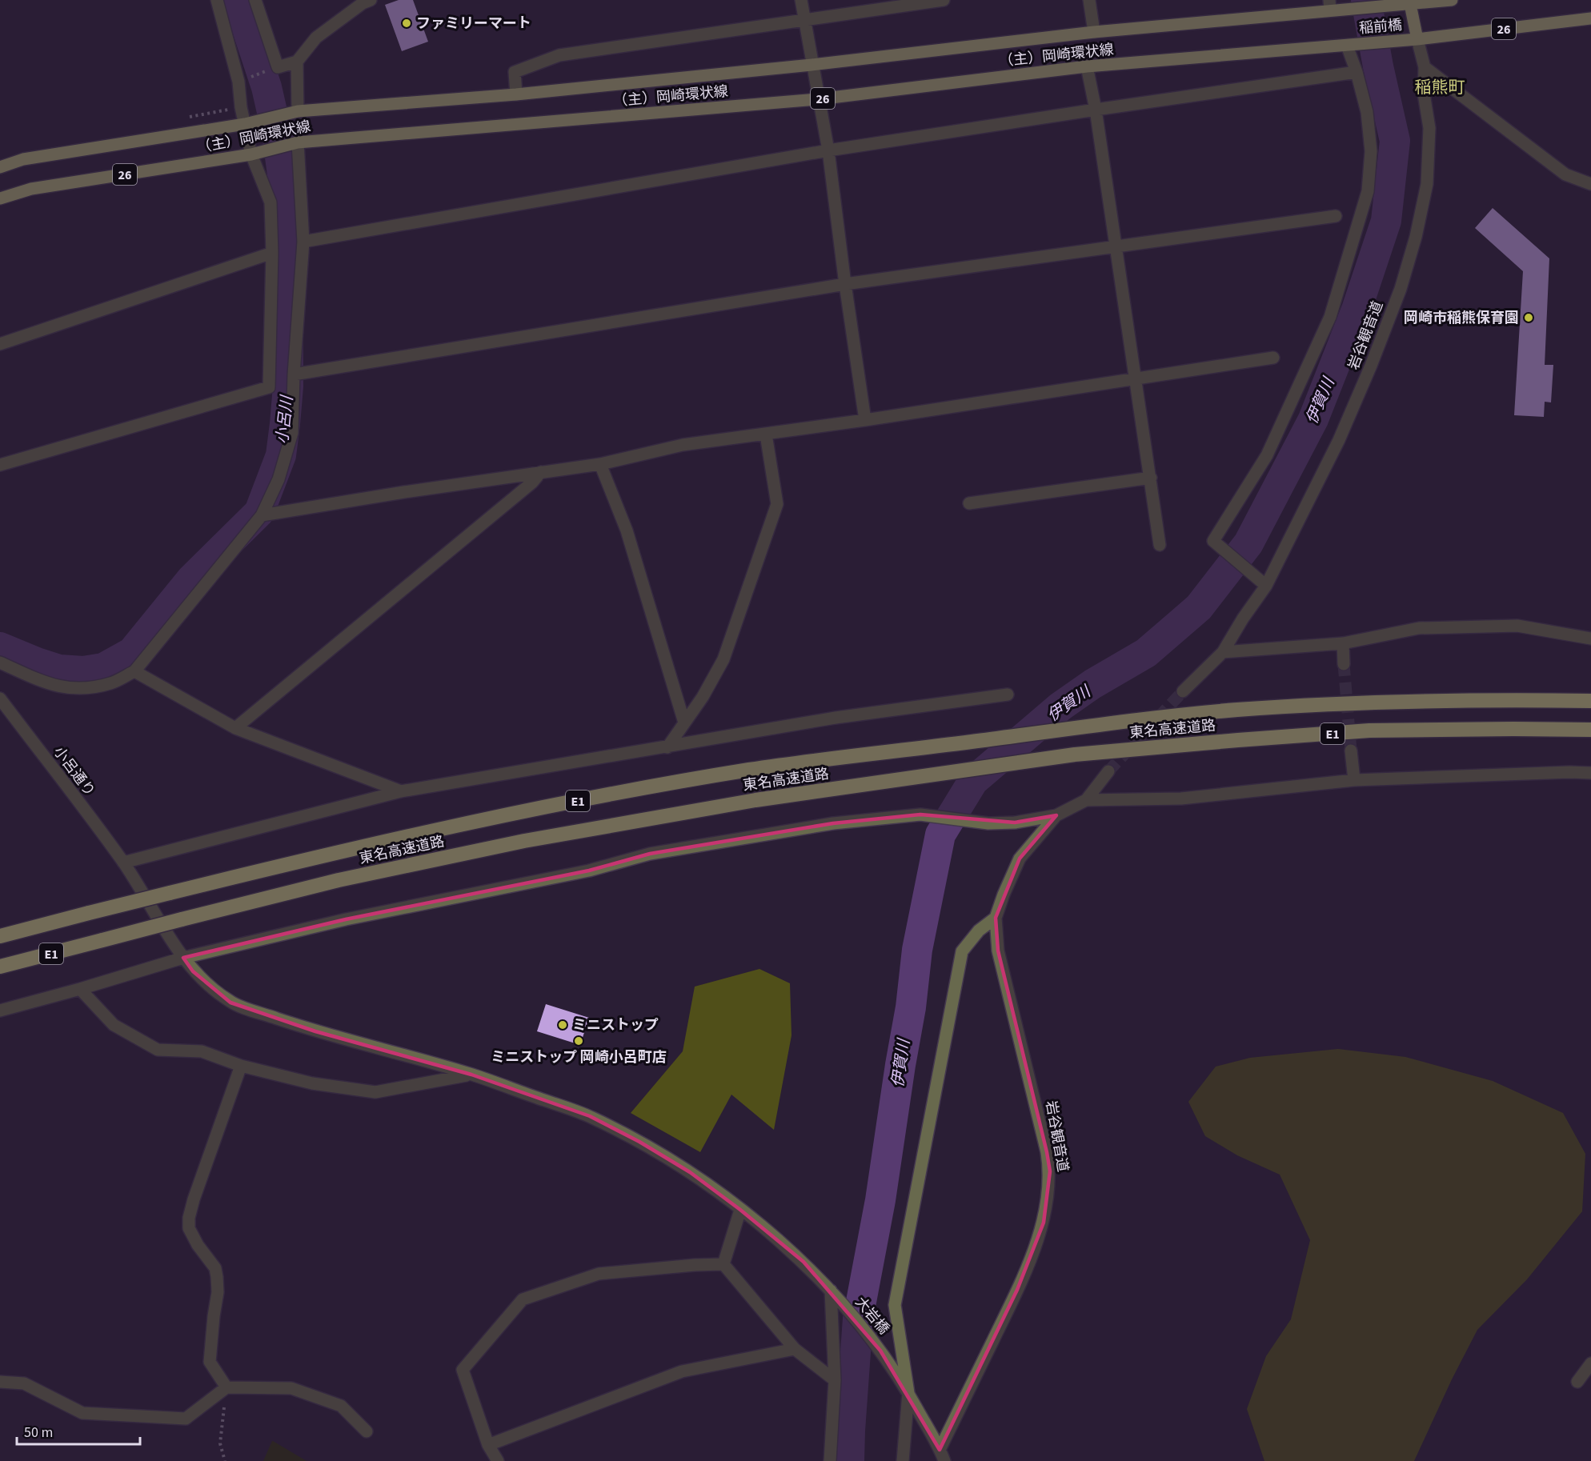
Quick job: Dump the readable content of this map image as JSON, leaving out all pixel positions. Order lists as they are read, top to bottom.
{
  "streets": {
    "highway": ["東名高速道路", "E1"],
    "main road": ["稲前橋", "26", "（主）岡崎環状線"],
    "street": ["岩谷観音道", "小呂通り", "大岩橋"]
  },
  "crossings": [
    ["稲前橋", "26"],
    ["稲前橋", "（主）岡崎環状線"],
    ["稲前橋", "岩谷観音道"],
    ["26", "岩谷観音道"],
    ["岩谷観音道", "大岩橋"],
    ["小呂通り", "大岩橋"]
  ],
  "districts": ["稲熊町"],
  "water": ["伊賀川", "小呂川"],
  "places": [
    "ファミリーマート",
    "岡崎市稲熊保育園",
    "ミニストップ",
    "ミニストップ 岡崎小呂町店"
  ],
  "scale_bar": "50 m"
}
